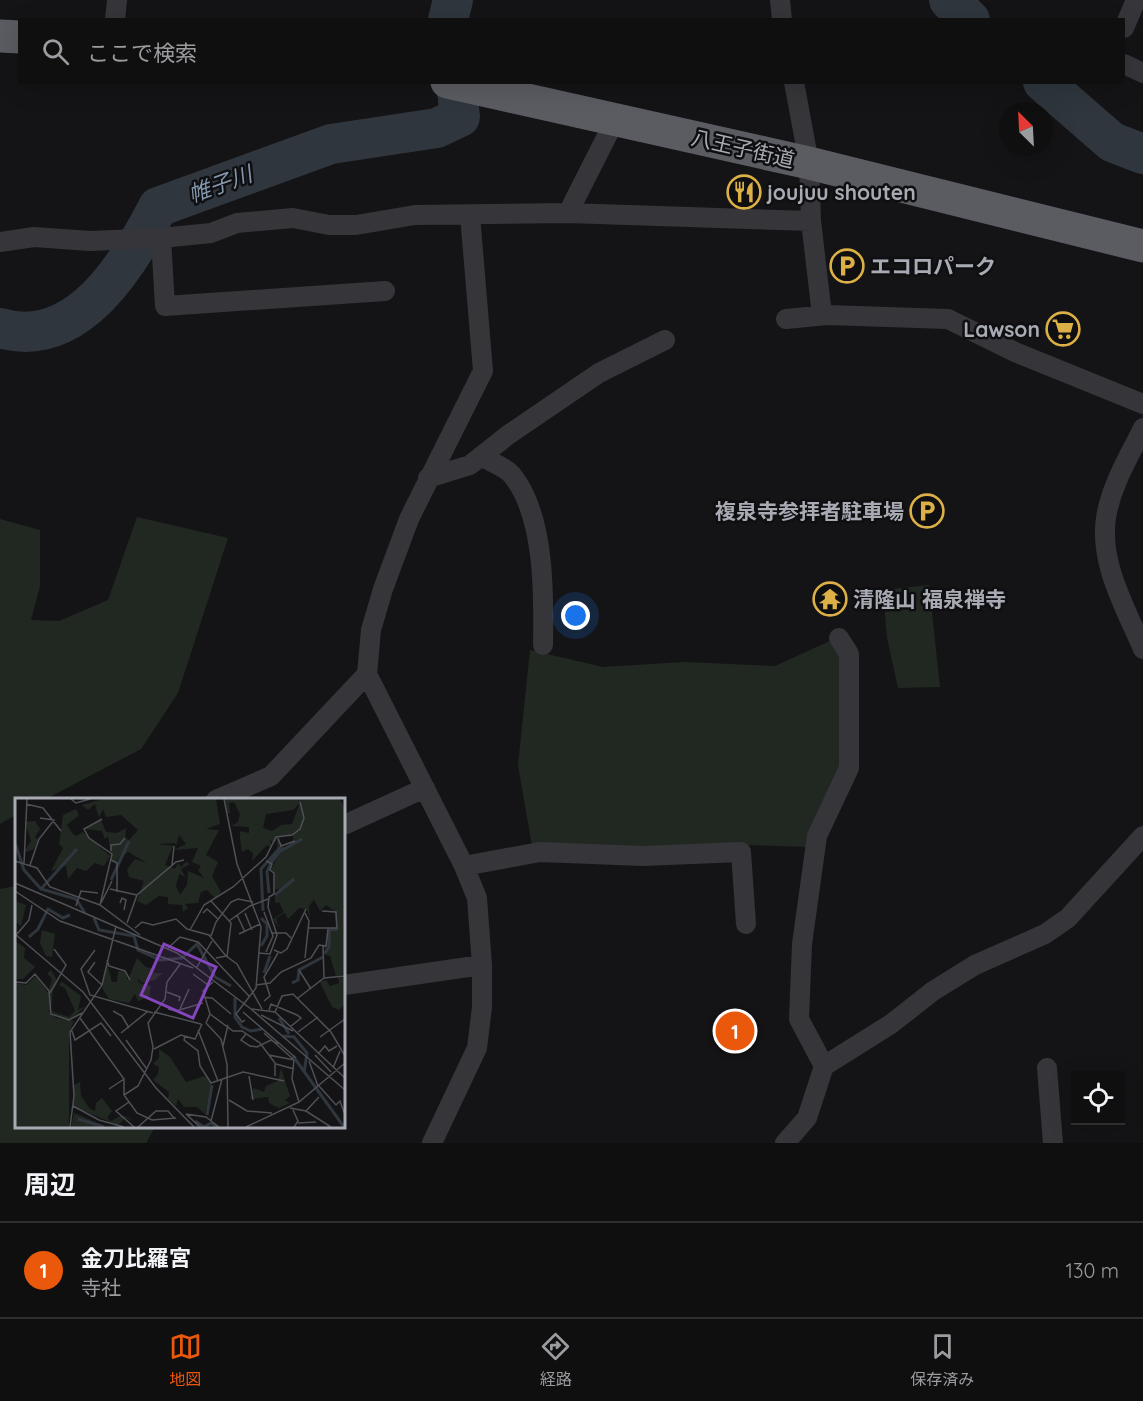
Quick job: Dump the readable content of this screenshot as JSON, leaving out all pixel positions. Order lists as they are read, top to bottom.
{
  "streets": {
    "highway": ["八王子街道"]
  },
  "water": ["帷子川"],
  "places": {
    "restaurant": ["joujuu shouten"],
    "parking": ["エコロパーク", "複泉寺参拝者駐車場"],
    "supermarket": ["Lawson"],
    "temple": ["清隆山 福泉禅寺"]
  },
  "north": "top left",
  "page": {
    "search": "ここで検索",
    "pins": "1",
    "heading": "周辺",
    "list": [
      {
        "mark": "1",
        "name": "金刀比羅宮",
        "note": "寺社",
        "value": "130 m"
      }
    ],
    "nav": ["地図", "経路", "保存済み"]
  }
}
